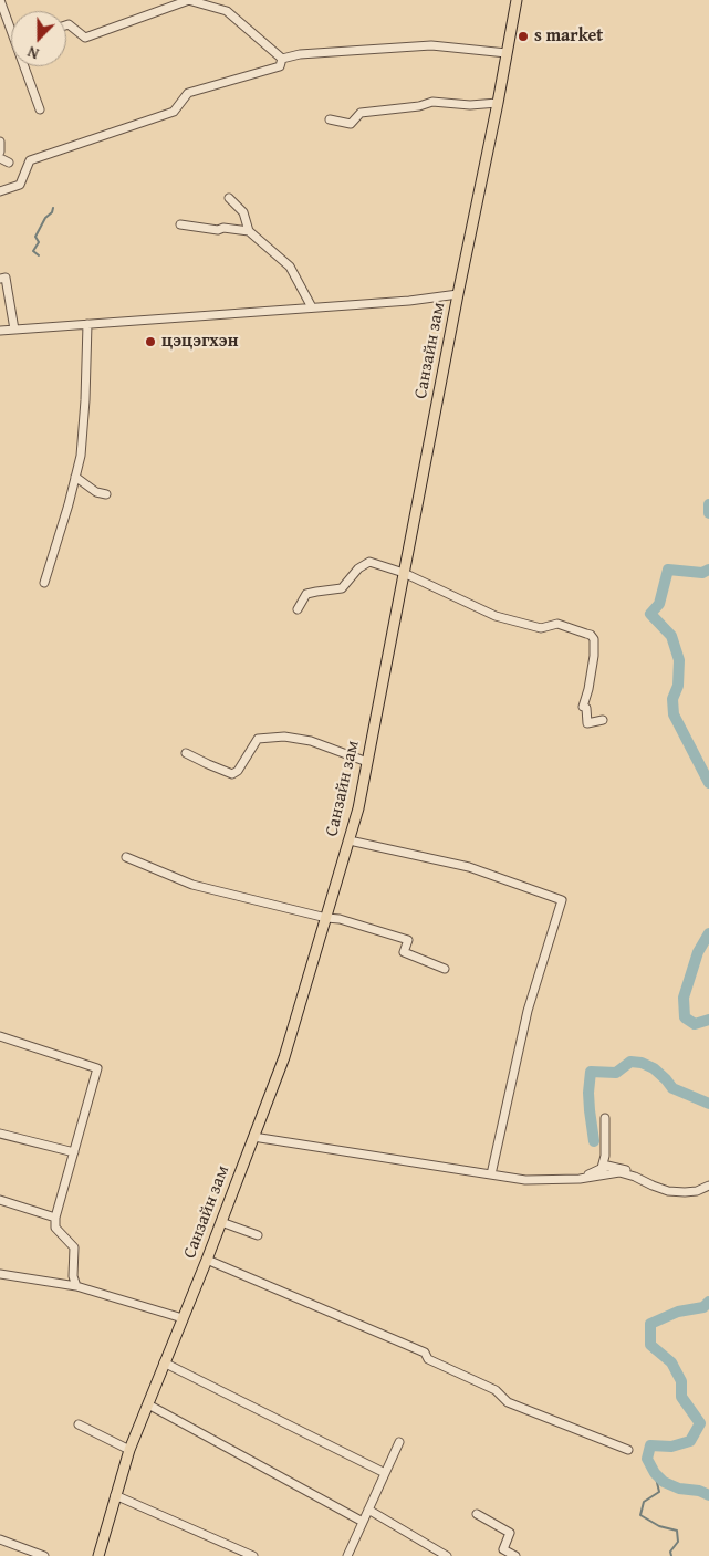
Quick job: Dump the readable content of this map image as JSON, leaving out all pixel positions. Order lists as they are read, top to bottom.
{
  "streets": {
    "main road": ["Санзайн зам"]
  },
  "places": ["s market", "цэцэгхэн"],
  "north": "bottom"
}
